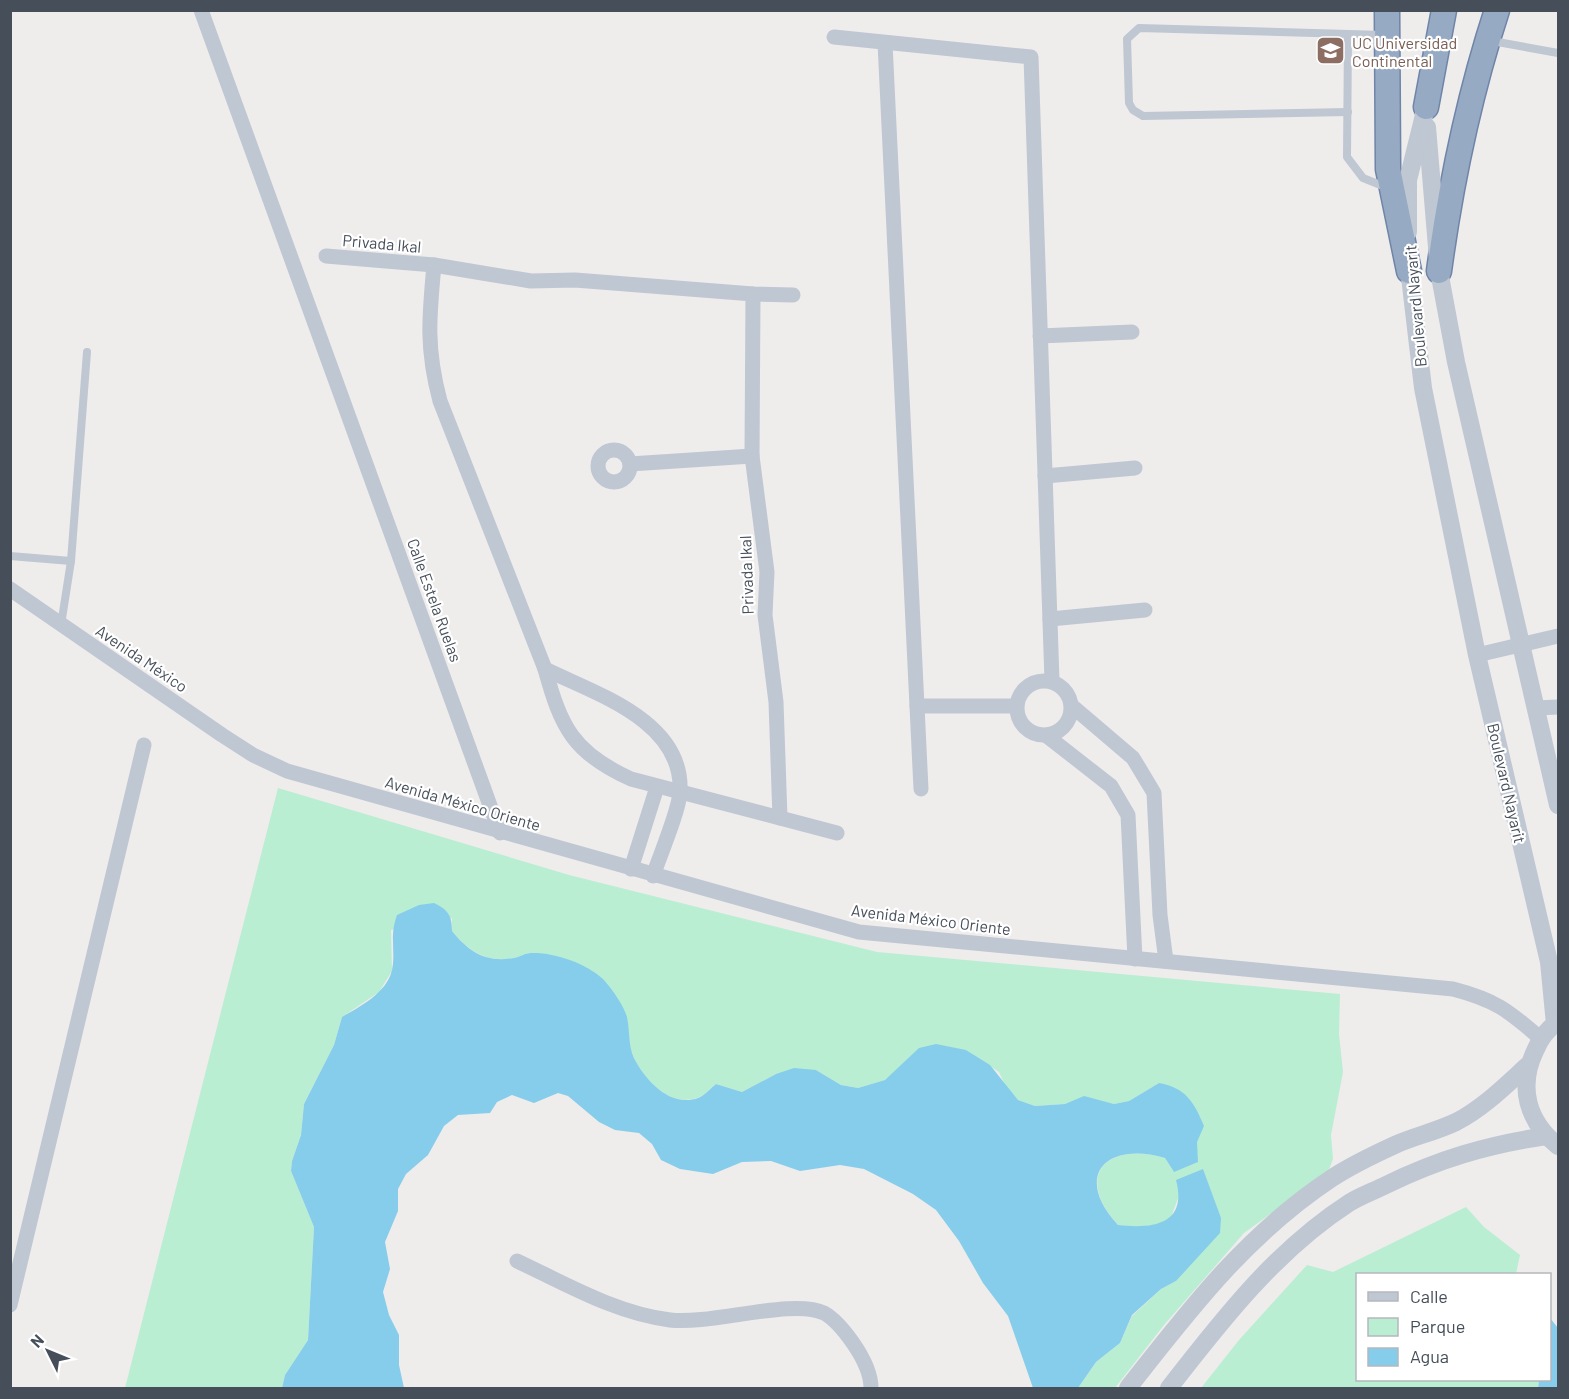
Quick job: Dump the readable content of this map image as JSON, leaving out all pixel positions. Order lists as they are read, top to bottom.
{
  "streets": {
    "street": [
      "Privada Ikal",
      "Boulevard Nayarit",
      "Calle Estela Ruelas",
      "Avenida México",
      "Avenida México Oriente"
    ]
  },
  "crossings": [
    ["Calle Estela Ruelas", "Avenida México Oriente"],
    ["Avenida México", "Avenida México Oriente"]
  ],
  "places": {
    "school or university": ["UC Universidad Continental"]
  },
  "legend": ["Calle", "Parque", "Agua"],
  "north": "top left"
}
